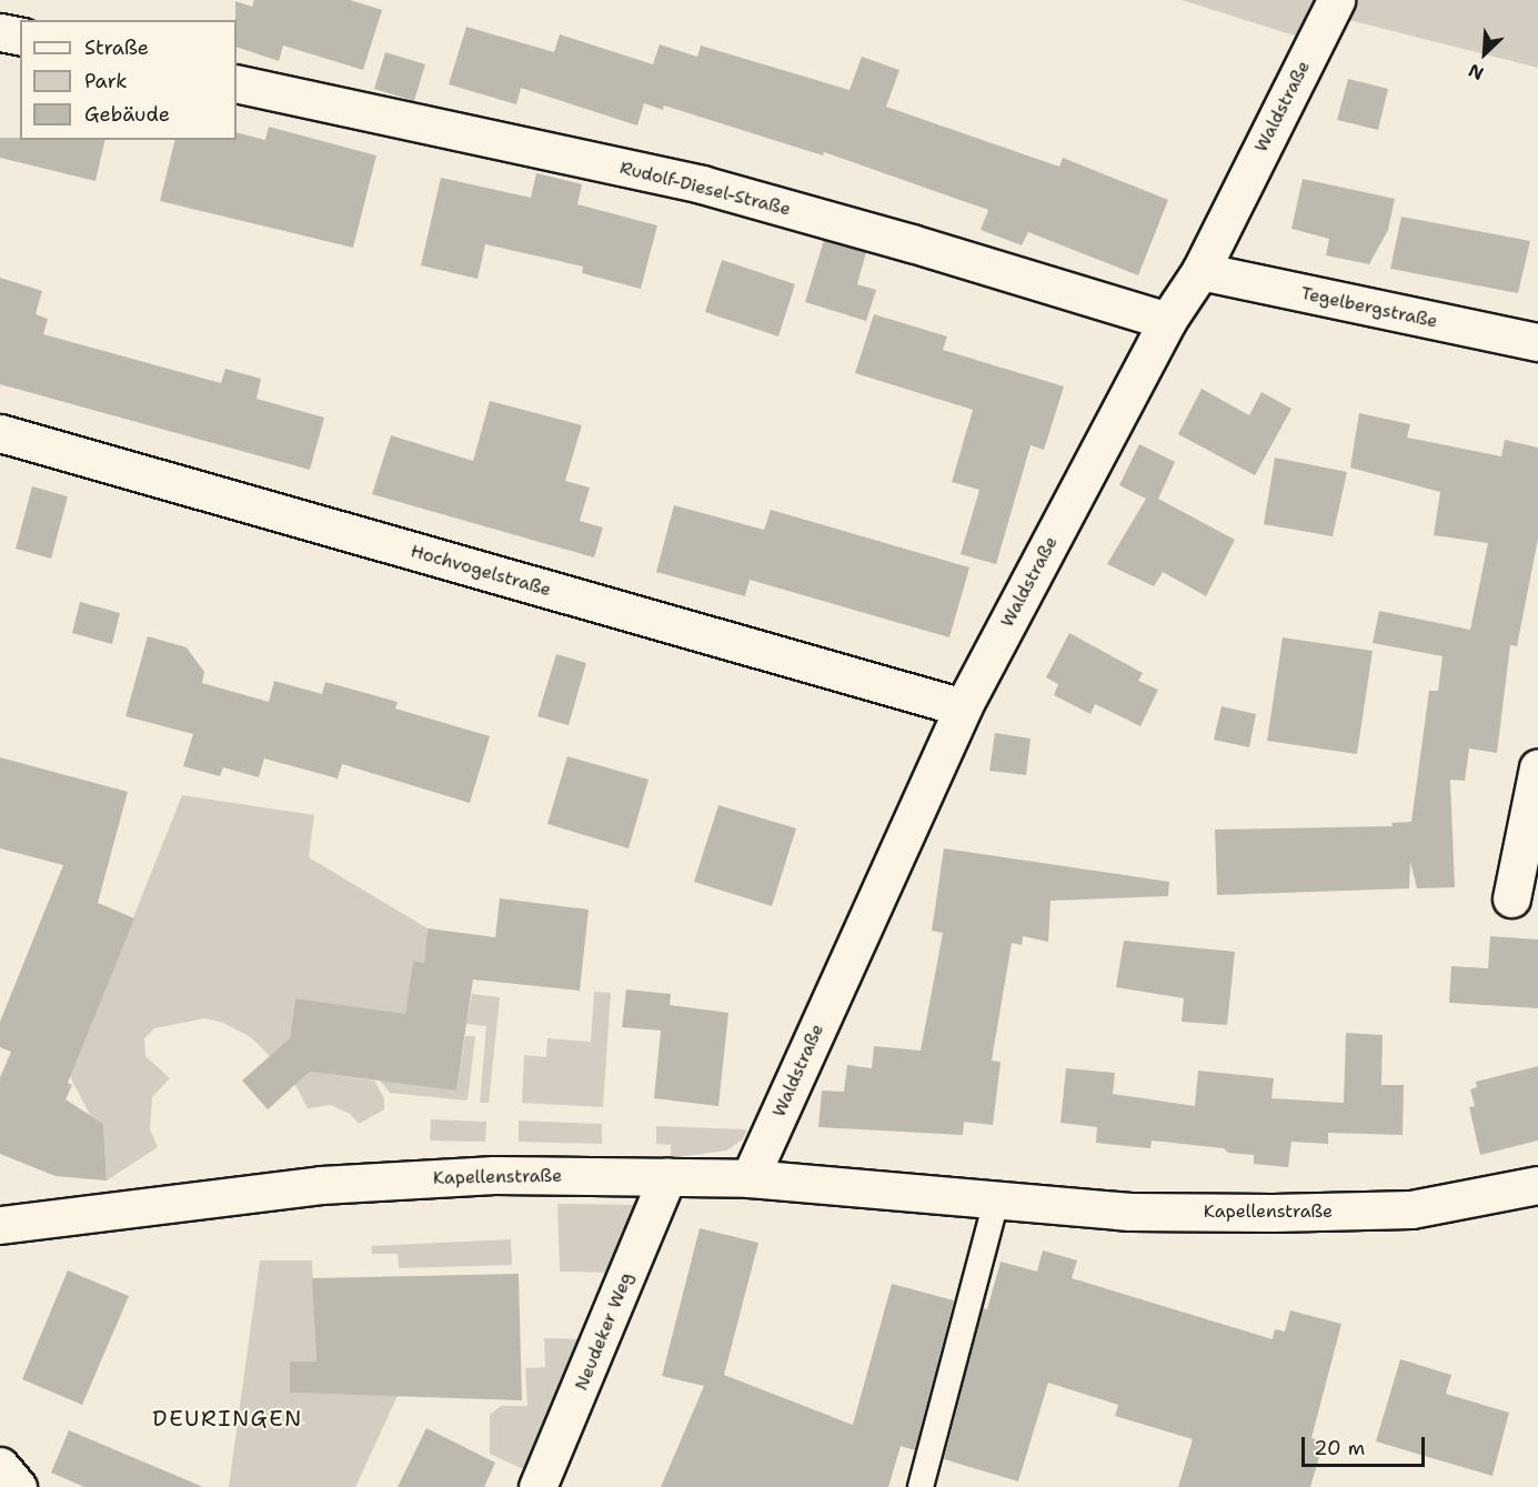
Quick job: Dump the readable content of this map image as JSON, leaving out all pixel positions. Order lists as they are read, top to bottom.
{
  "streets": {
    "street": [
      "Waldstraße",
      "Rudolf-Diesel-Straße",
      "Tegelbergstraße",
      "Hochvogelstraße",
      "Kapellenstraße",
      "Neudeker Weg"
    ]
  },
  "crossings": [
    ["Waldstraße", "Rudolf-Diesel-Straße"],
    ["Waldstraße", "Tegelbergstraße"],
    ["Waldstraße", "Hochvogelstraße"],
    ["Waldstraße", "Kapellenstraße"],
    ["Kapellenstraße", "Neudeker Weg"]
  ],
  "districts": ["DEURINGEN"],
  "legend": ["Straße", "Park", "Gebäude"],
  "scale_bar": "20 m",
  "north": "bottom left"
}
